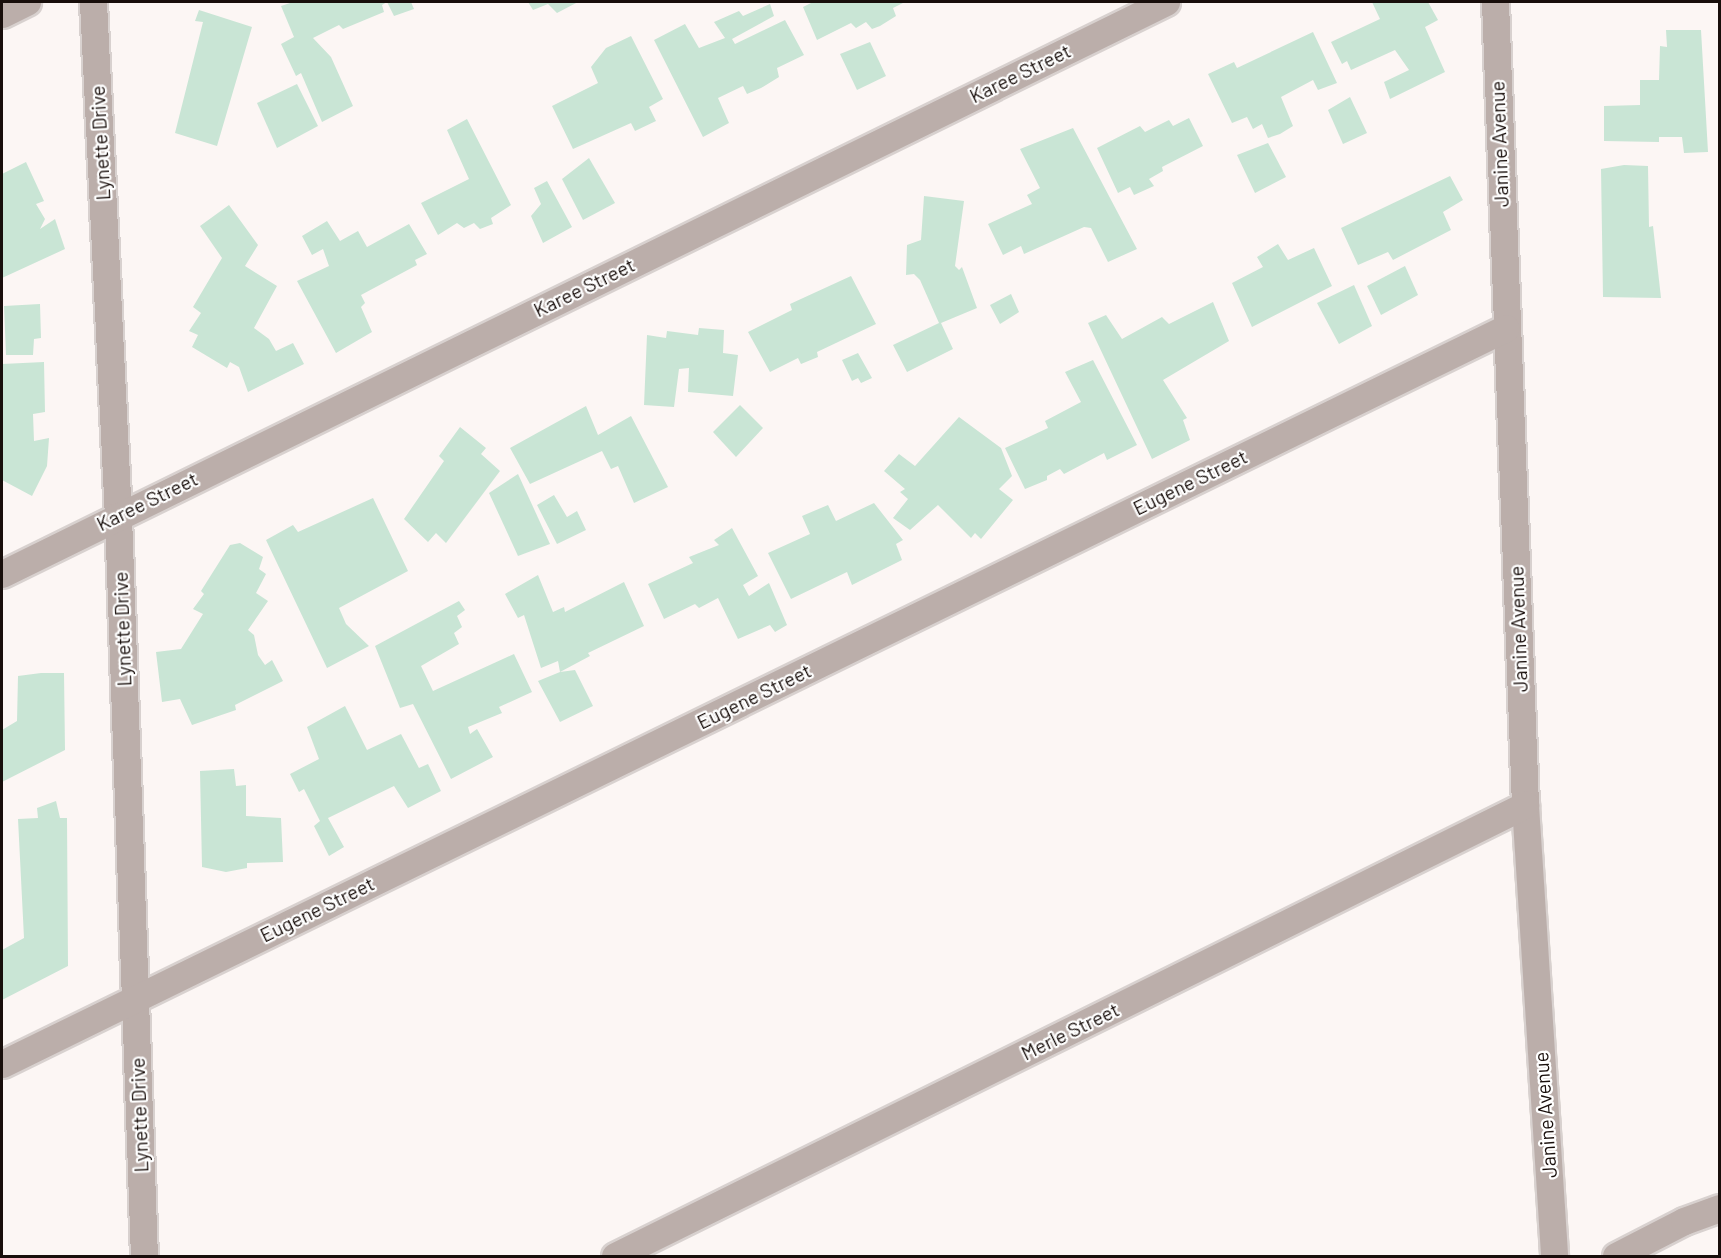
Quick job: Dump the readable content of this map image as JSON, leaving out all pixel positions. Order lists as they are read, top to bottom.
{
  "streets": {
    "street": [
      "Karee Street",
      "Lynette Drive",
      "Janine Avenue",
      "Eugene Street",
      "Merle Street"
    ]
  },
  "crossings": [
    ["Karee Street", "Lynette Drive"],
    ["Lynette Drive", "Eugene Street"],
    ["Janine Avenue", "Eugene Street"],
    ["Janine Avenue", "Merle Street"]
  ]
}
